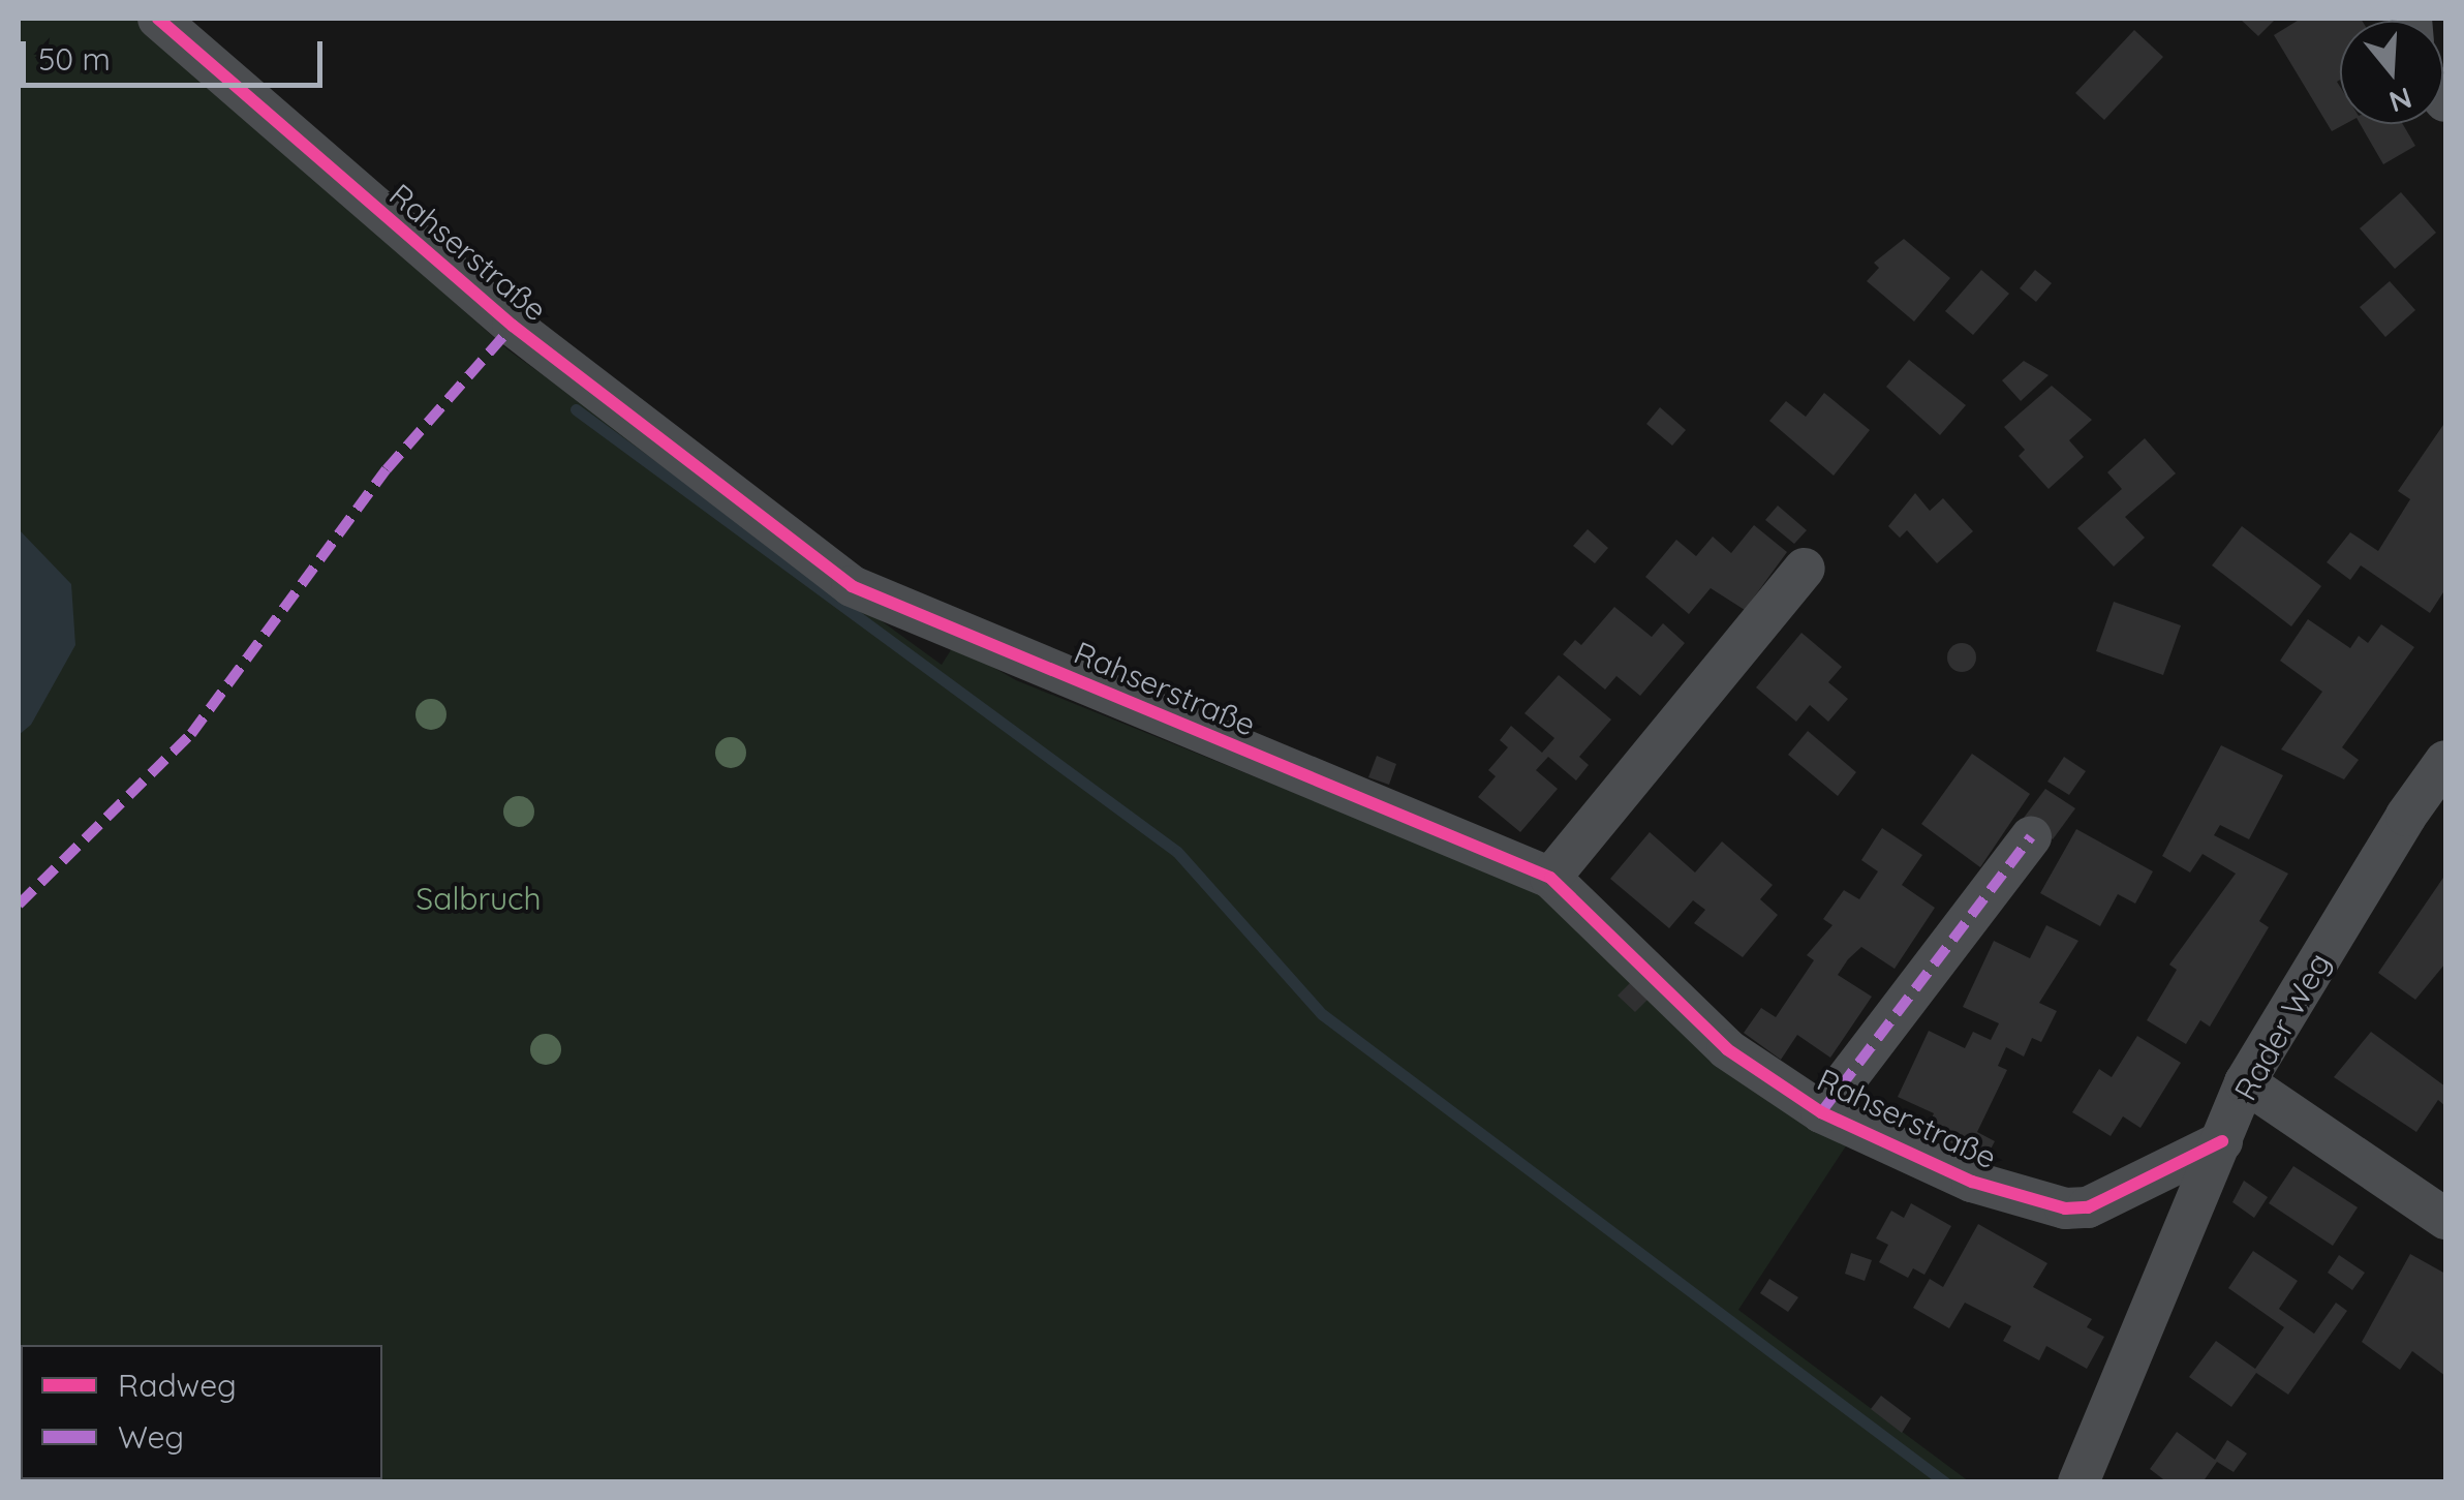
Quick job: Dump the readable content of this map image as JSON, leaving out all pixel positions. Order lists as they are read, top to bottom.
{
  "streets": {
    "street": ["Rahserstraße", "Rader Weg"]
  },
  "crossings": [
    ["Rahserstraße", "Rader Weg"]
  ],
  "parks": ["Salbruch"],
  "legend": ["Radweg", "Weg"],
  "scale_bar": "50 m",
  "north": "bottom"
}
